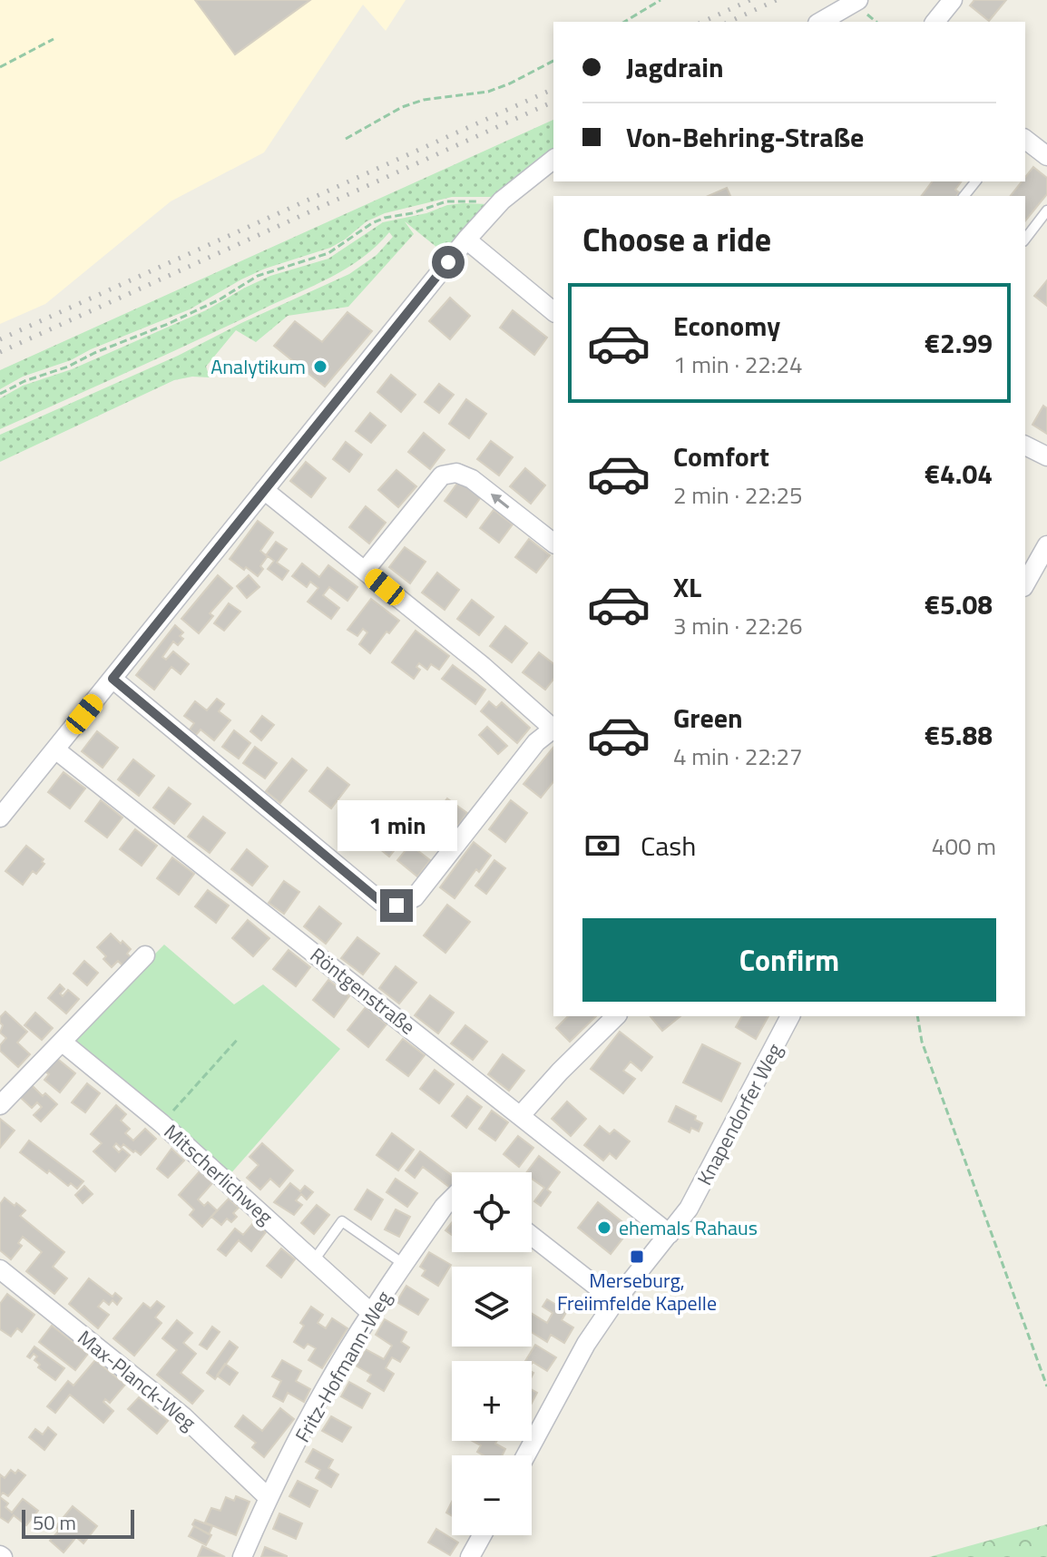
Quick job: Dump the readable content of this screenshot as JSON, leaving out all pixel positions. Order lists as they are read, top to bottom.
{
  "streets": {
    "street": [
      "Röntgenstraße",
      "Knapendorfer Weg",
      "Mitscherlichweg",
      "Fritz-Hofmann-Weg",
      "Max-Planck-Weg"
    ]
  },
  "crossings": [
    ["Röntgenstraße", "Knapendorfer Weg"],
    ["Mitscherlichweg", "Fritz-Hofmann-Weg"],
    ["Fritz-Hofmann-Weg", "Max-Planck-Weg"]
  ],
  "places": {
    "other": ["Analytikum", "ehemals Rahaus"],
    "transit": ["Merseburg, Freiimfelde Kapelle"]
  },
  "scale_bar": "50 m",
  "page": {
    "banner": ["Jagdrain", "Von-Behring-Straße"],
    "heading": "Choose a ride",
    "list": [
      {
        "name": "Economy",
        "note": "1 min · 22:24",
        "value": "€2.99"
      },
      {
        "name": "Comfort",
        "note": "2 min · 22:25",
        "value": "€4.04"
      },
      {
        "name": "XL",
        "note": "3 min · 22:26",
        "value": "€5.08"
      },
      {
        "name": "Green",
        "note": "4 min · 22:27",
        "value": "€5.88"
      }
    ],
    "bubble": "1 min",
    "pay": ["Cash", "400 m"],
    "buttons": "Confirm",
    "map_buttons": ["+", "−"],
    "scale": "50 m"
  }
}
